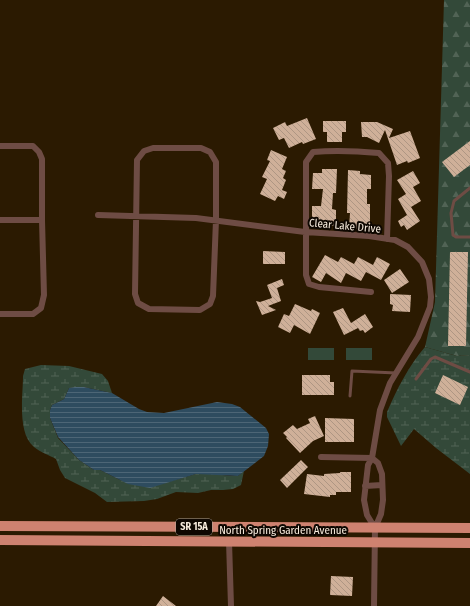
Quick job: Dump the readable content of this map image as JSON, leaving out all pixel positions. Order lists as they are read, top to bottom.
{
  "streets": {
    "highway": ["SR 15A", "North Spring Garden Avenue"],
    "street": ["Clear Lake Drive"]
  },
  "crossings": [
    ["Clear Lake Drive", "North Spring Garden Avenue"]
  ]
}
